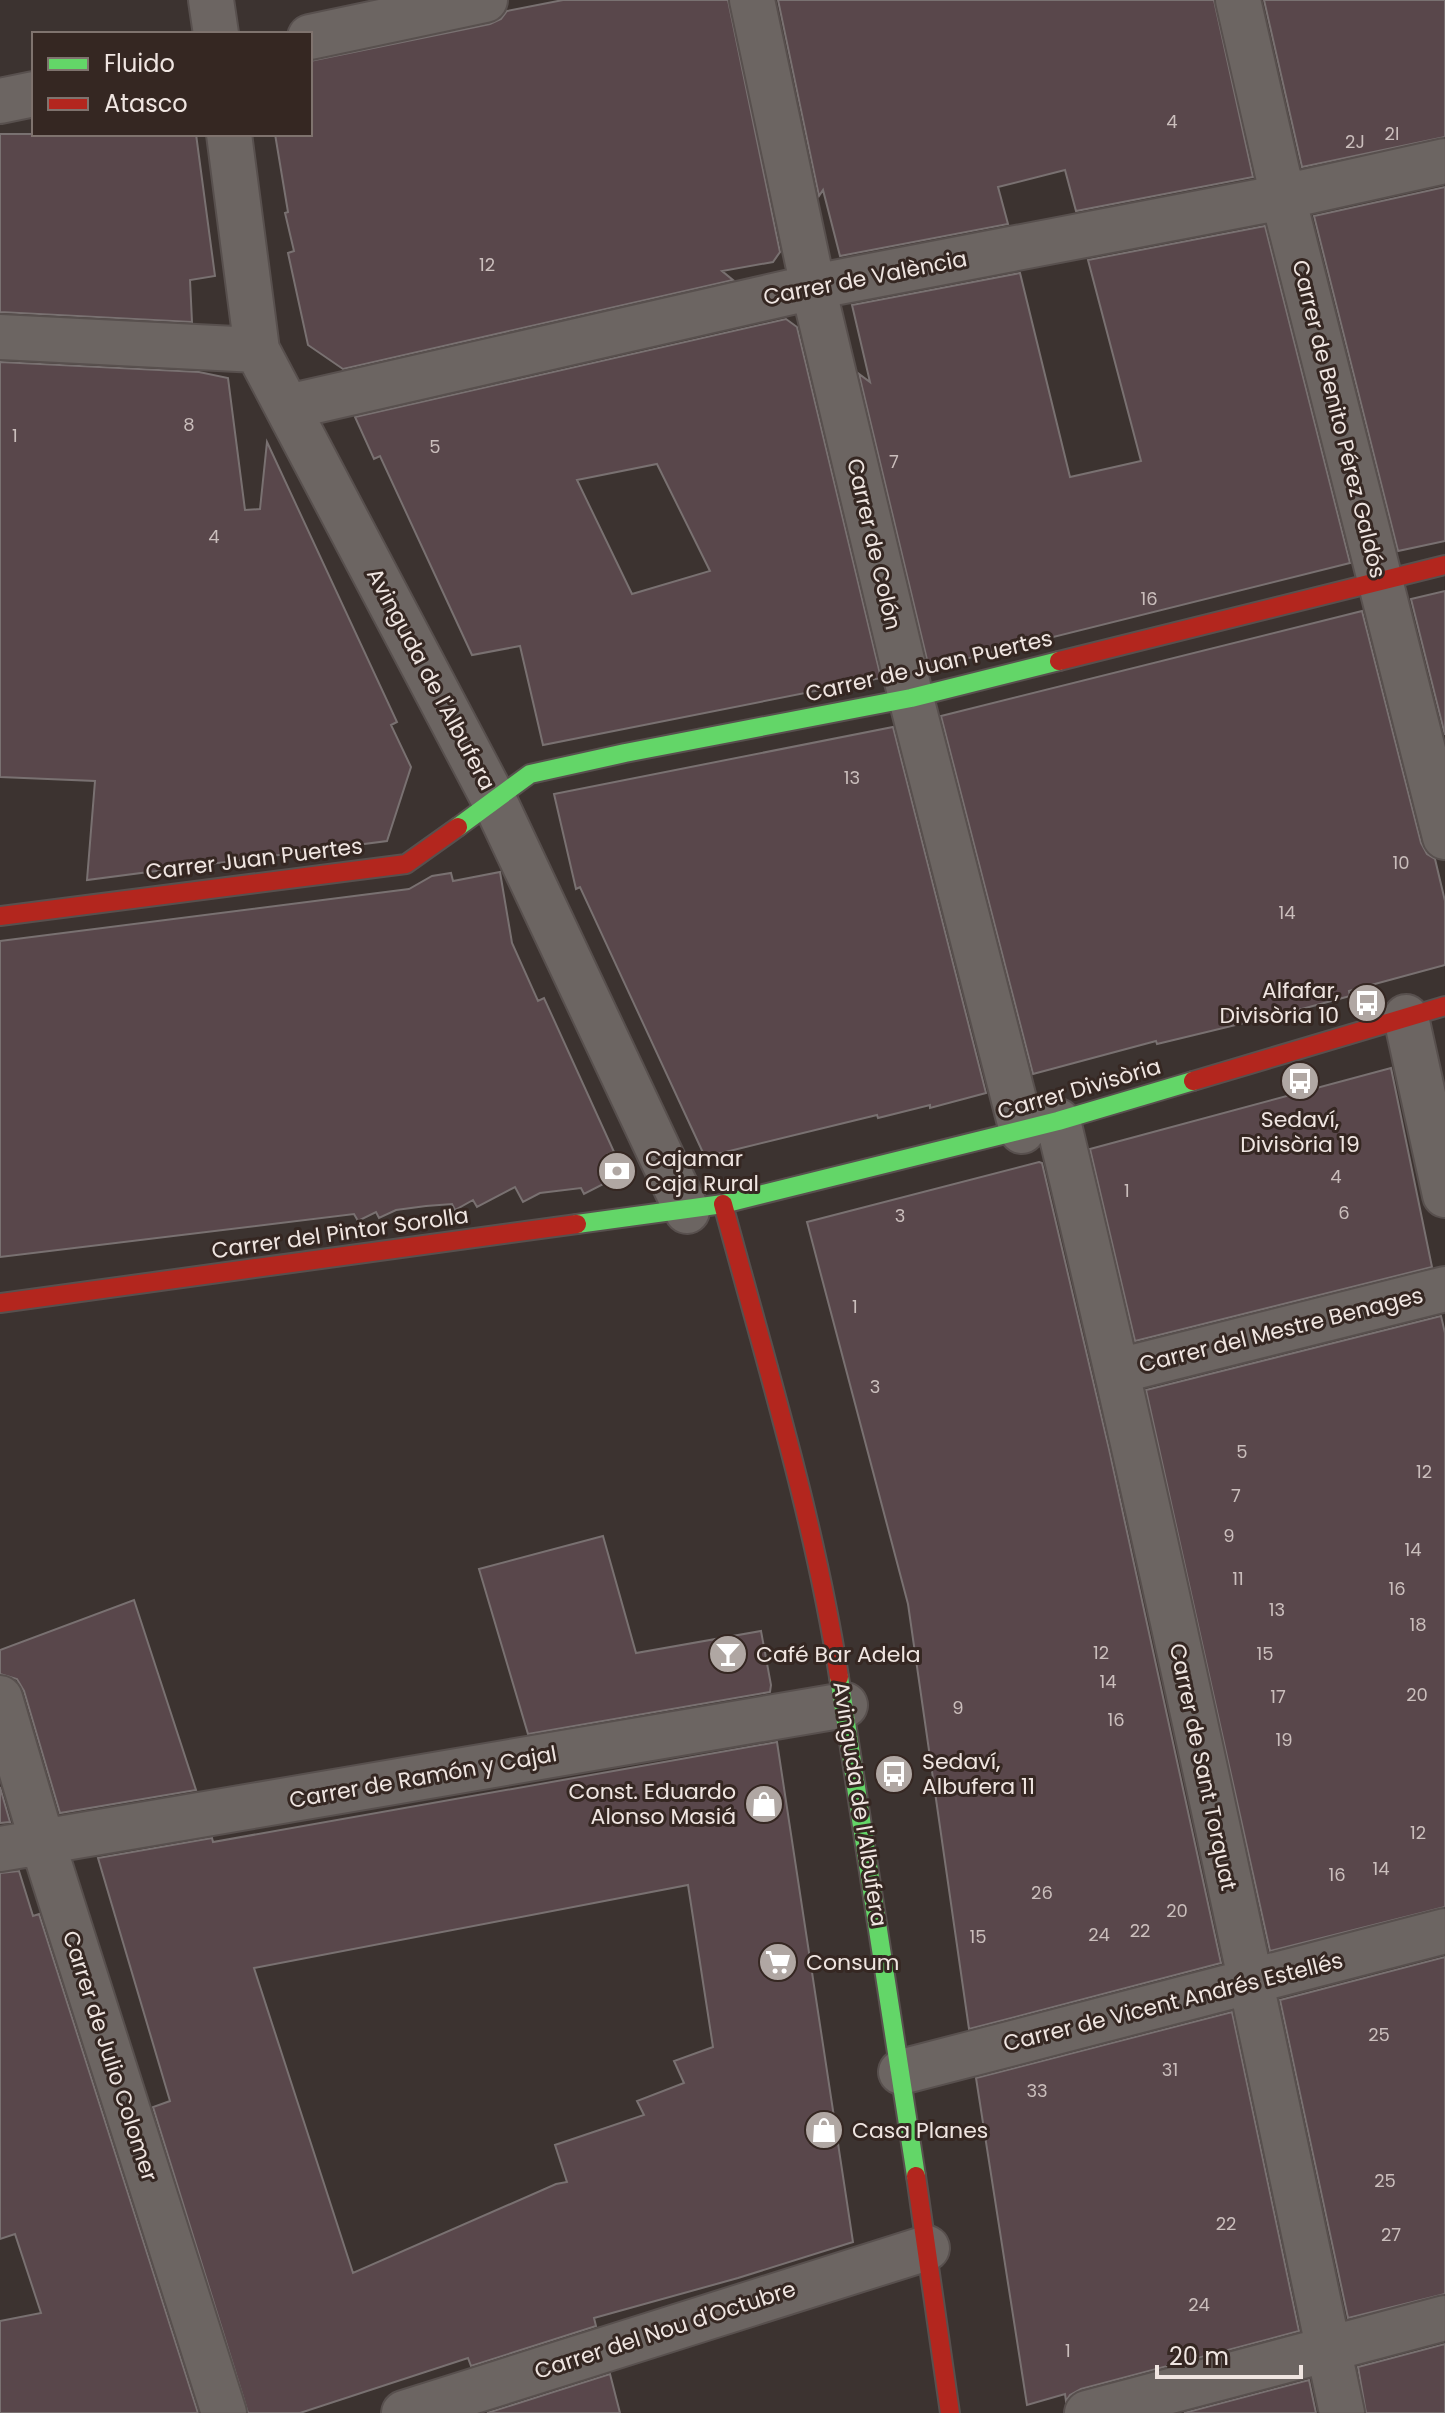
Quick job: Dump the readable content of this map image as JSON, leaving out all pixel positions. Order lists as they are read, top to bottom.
{
  "streets": {
    "street": [
      "Carrer de València",
      "Carrer de Benito Pérez Galdós",
      "Carrer de Colón",
      "Carrer de Juan Puertes",
      "Avinguda de l'Albufera",
      "Carrer Juan Puertes",
      "Carrer Divisòria",
      "Carrer del Pintor Sorolla",
      "Carrer del Mestre Benages",
      "Carrer de Sant Torquat",
      "Carrer de Ramón y Cajal",
      "Carrer de Vicent Andrés Estellés",
      "Carrer de Julio Colomer",
      "Carrer del Nou d'Octubre"
    ]
  },
  "crossings": [
    ["Carrer de València", "Carrer de Benito Pérez Galdós"],
    ["Carrer de València", "Carrer de Colón"],
    ["Carrer de València", "Avinguda de l'Albufera"],
    ["Carrer de Benito Pérez Galdós", "Carrer de Juan Puertes"],
    ["Carrer de Colón", "Carrer de Juan Puertes"],
    ["Carrer de Colón", "Carrer Divisòria"],
    ["Carrer de Colón", "Carrer de Sant Torquat"],
    ["Carrer de Juan Puertes", "Avinguda de l'Albufera"],
    ["Carrer de Juan Puertes", "Carrer Juan Puertes"],
    ["Avinguda de l'Albufera", "Carrer Juan Puertes"],
    ["Avinguda de l'Albufera", "Carrer Divisòria"],
    ["Avinguda de l'Albufera", "Carrer del Pintor Sorolla"],
    ["Avinguda de l'Albufera", "Carrer de Ramón y Cajal"],
    ["Avinguda de l'Albufera", "Carrer de Vicent Andrés Estellés"],
    ["Avinguda de l'Albufera", "Carrer del Nou d'Octubre"],
    ["Carrer Divisòria", "Carrer del Pintor Sorolla"],
    ["Carrer Divisòria", "Carrer de Sant Torquat"],
    ["Carrer del Mestre Benages", "Carrer de Sant Torquat"],
    ["Carrer de Sant Torquat", "Carrer de Vicent Andrés Estellés"],
    ["Carrer de Ramón y Cajal", "Carrer de Julio Colomer"]
  ],
  "places": {
    "bus stop": ["Alfafar, Divisòria 10", "Sedaví, Divisòria 19", "Sedaví, Albufera 11"],
    "bank": ["Cajamar Caja Rural"],
    "bar": ["Café Bar Adela"],
    "shop": ["Const. Eduardo Alonso Masiá", "Casa Planes"],
    "supermarket": ["Consum"]
  },
  "house_numbers": [
    "4",
    "2I",
    "2J",
    "12",
    "8",
    "1",
    "5",
    "7",
    "4",
    "16",
    "13",
    "10",
    "14",
    "4",
    "1",
    "6",
    "3",
    "1",
    "3",
    "5",
    "12",
    "7",
    "9",
    "14",
    "11",
    "16",
    "13",
    "18",
    "12",
    "15",
    "14",
    "20",
    "17",
    "9",
    "16",
    "19",
    "12",
    "14",
    "16",
    "26",
    "20",
    "22",
    "24",
    "15",
    "25",
    "31",
    "33",
    "25",
    "22",
    "27",
    "24",
    "1"
  ],
  "legend": ["Fluido", "Atasco"],
  "scale_bar": "20 m"
}
